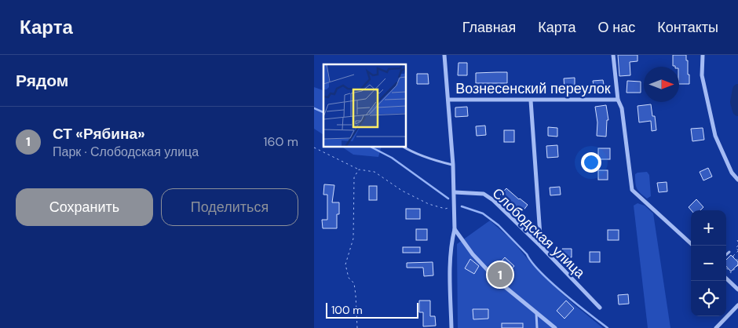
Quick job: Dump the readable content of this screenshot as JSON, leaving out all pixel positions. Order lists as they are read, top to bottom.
{
  "streets": {
    "street": ["Вознесенский переулок", "Слободская улица"]
  },
  "scale_bar": "100 m",
  "north": "right",
  "page": {
    "header": "Карта",
    "nav": [
      "Главная",
      "Карта",
      "О нас",
      "Контакты"
    ],
    "heading": "Рядом",
    "list": [
      {
        "mark": "1",
        "name": "СТ «Рябина»",
        "note": "Парк · Слободская улица",
        "value": "160 m"
      }
    ],
    "buttons": ["Сохранить", "Поделиться"],
    "map_buttons": ["+", "−"],
    "pins": "1",
    "scale": "100 m"
  }
}
